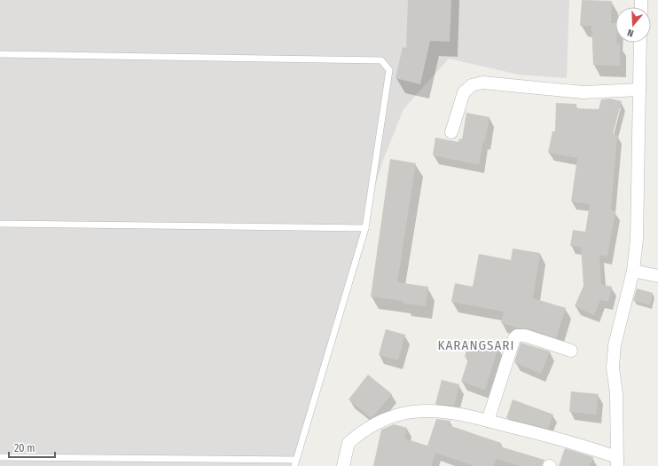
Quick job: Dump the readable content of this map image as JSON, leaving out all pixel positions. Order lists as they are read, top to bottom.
{
  "districts": ["KARANGSARI"],
  "scale_bar": "20 m",
  "north": "bottom"
}
